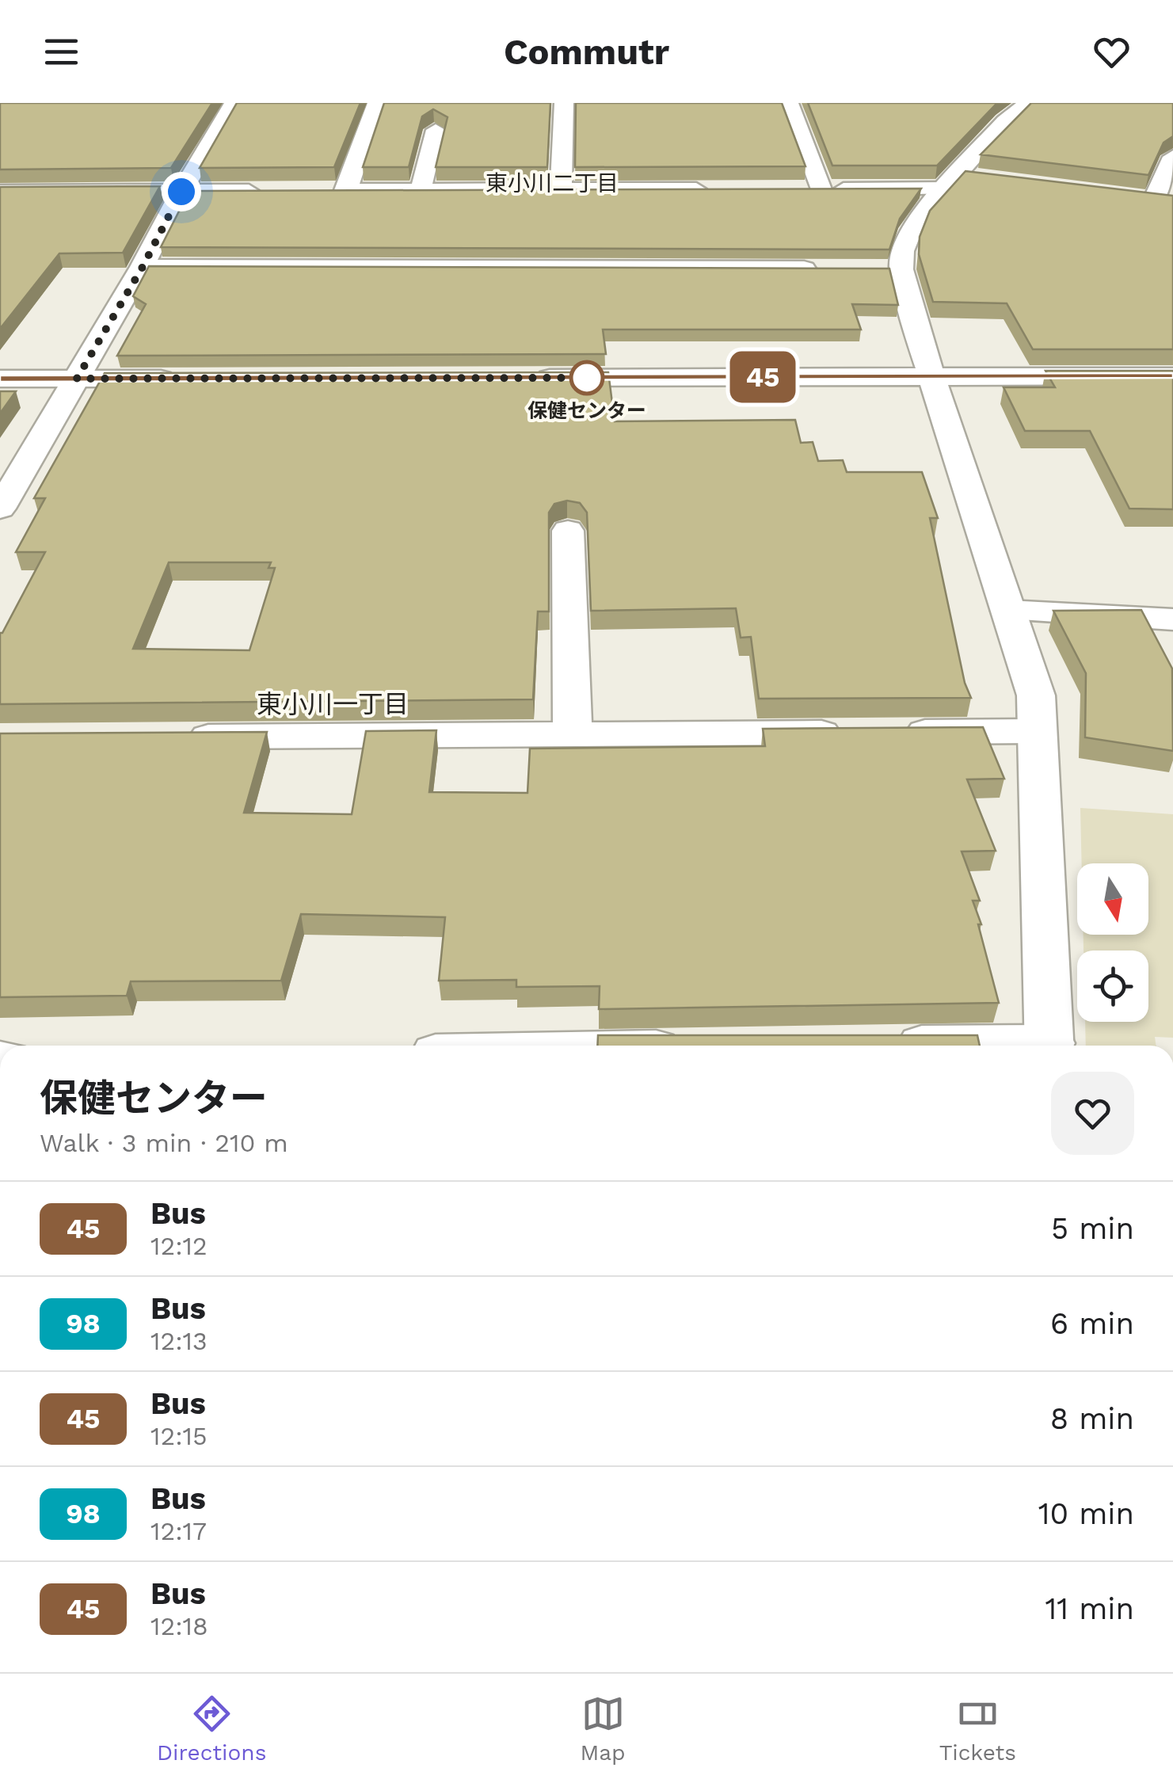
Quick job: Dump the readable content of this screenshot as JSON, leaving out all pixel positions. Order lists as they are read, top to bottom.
{
  "districts": ["東小川二丁目", "東小川一丁目"],
  "places": ["保健センター"],
  "lines": ["bus line 45"],
  "north": "bottom",
  "page": {
    "header": "Commutr",
    "on_map": "45",
    "heading": ["保健センター", "Walk · 3 min · 210 m"],
    "list": [
      {
        "mark": "45",
        "name": "Bus",
        "note": "12:12",
        "value": "5 min"
      },
      {
        "mark": "98",
        "name": "Bus",
        "note": "12:13",
        "value": "6 min"
      },
      {
        "mark": "45",
        "name": "Bus",
        "note": "12:15",
        "value": "8 min"
      },
      {
        "mark": "98",
        "name": "Bus",
        "note": "12:17",
        "value": "10 min"
      },
      {
        "mark": "45",
        "name": "Bus",
        "note": "12:18",
        "value": "11 min"
      }
    ],
    "tabs": ["Directions", "Map", "Tickets"]
  }
}
